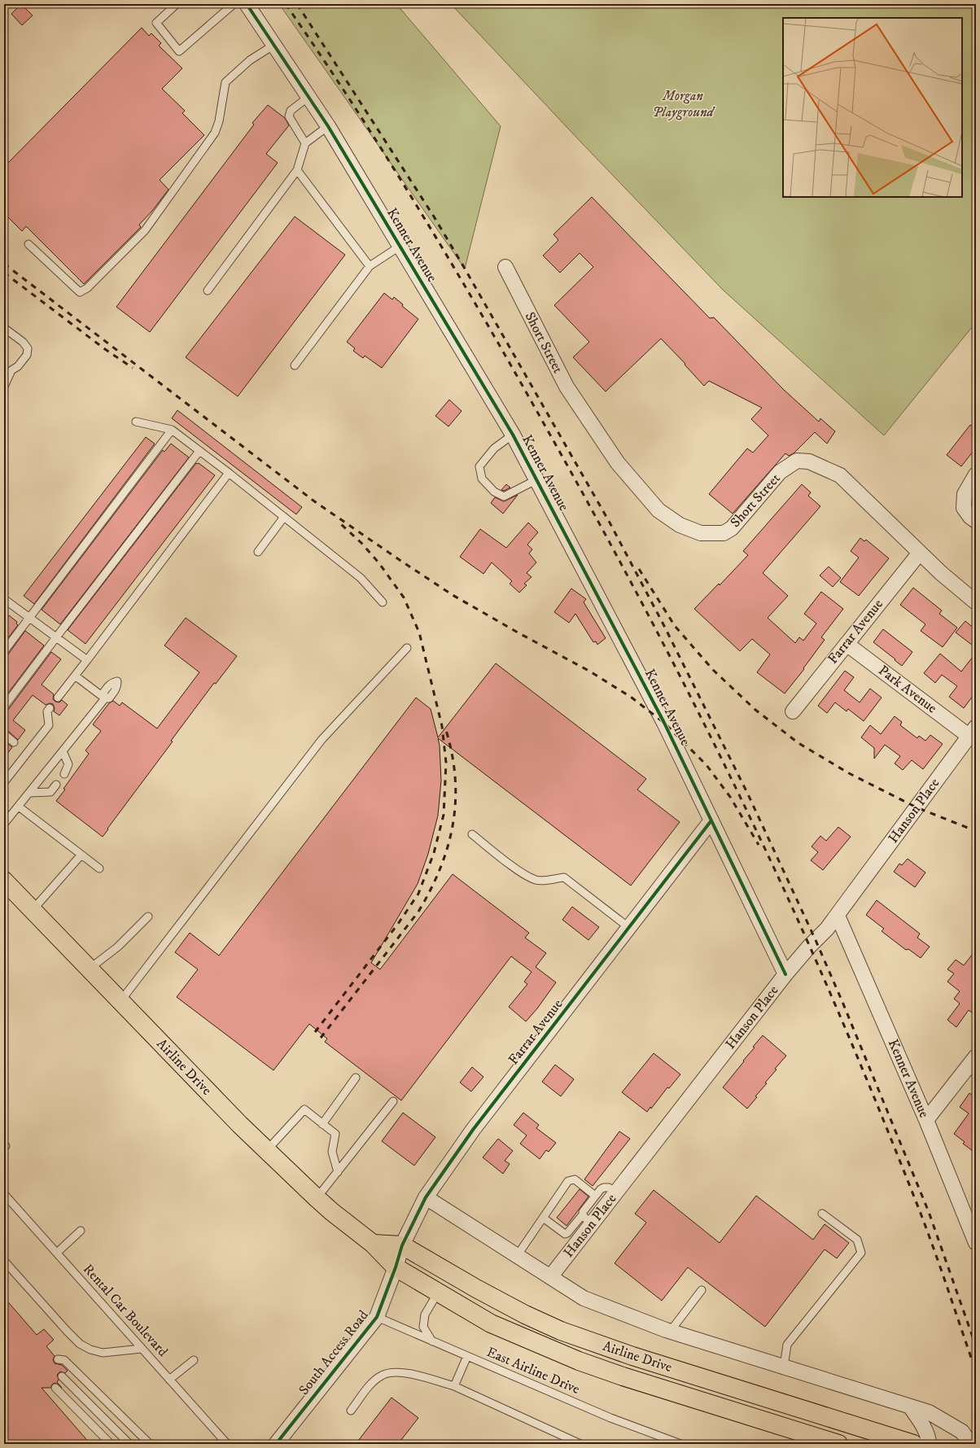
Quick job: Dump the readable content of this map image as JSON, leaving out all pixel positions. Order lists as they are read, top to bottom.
{
  "streets": {
    "highway": ["Airline Drive"],
    "street": [
      "Kenner Avenue",
      "Short Street",
      "Farrar Avenue",
      "Park Avenue",
      "Hanson Place",
      "South Access Road"
    ],
    "lane": ["Rental Car Boulevard", "East Airline Drive"]
  },
  "crossings": [
    ["Kenner Avenue", "Farrar Avenue"],
    ["Kenner Avenue", "Hanson Place"],
    ["Short Street", "Farrar Avenue"],
    ["Farrar Avenue", "Park Avenue"],
    ["Farrar Avenue", "Airline Drive"],
    ["Farrar Avenue", "South Access Road"],
    ["Park Avenue", "Hanson Place"],
    ["Airline Drive", "South Access Road"],
    ["South Access Road", "East Airline Drive"]
  ],
  "parks": ["Morgan Playground"]
}
